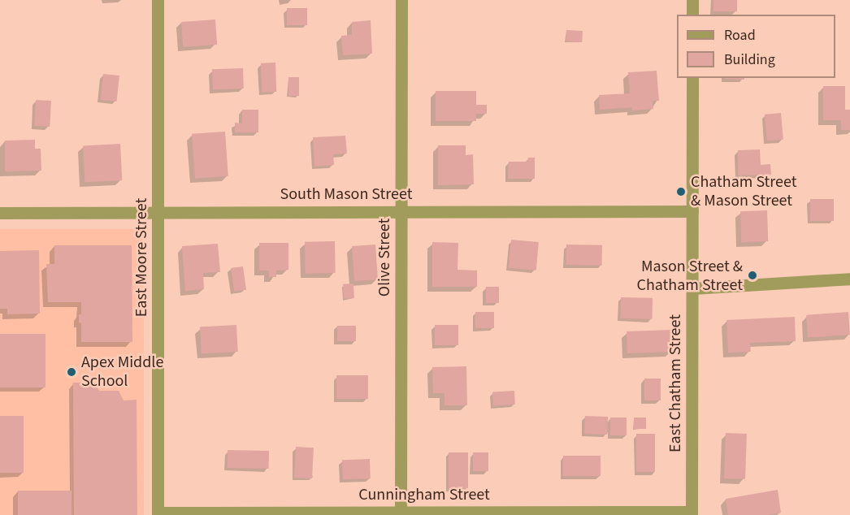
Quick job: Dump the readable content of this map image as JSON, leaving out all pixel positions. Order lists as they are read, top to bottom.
{
  "streets": {
    "street": [
      "South Mason Street",
      "East Moore Street",
      "Olive Street",
      "East Chatham Street",
      "Cunningham Street"
    ]
  },
  "crossings": [
    ["South Mason Street", "East Moore Street"],
    ["South Mason Street", "Olive Street"],
    ["South Mason Street", "East Chatham Street"],
    ["East Moore Street", "Cunningham Street"],
    ["Olive Street", "Cunningham Street"],
    ["East Chatham Street", "Cunningham Street"]
  ],
  "places": ["Chatham Street & Mason Street", "Mason Street & Chatham Street", "Apex Middle School"],
  "legend": ["Road", "Building"]
}
